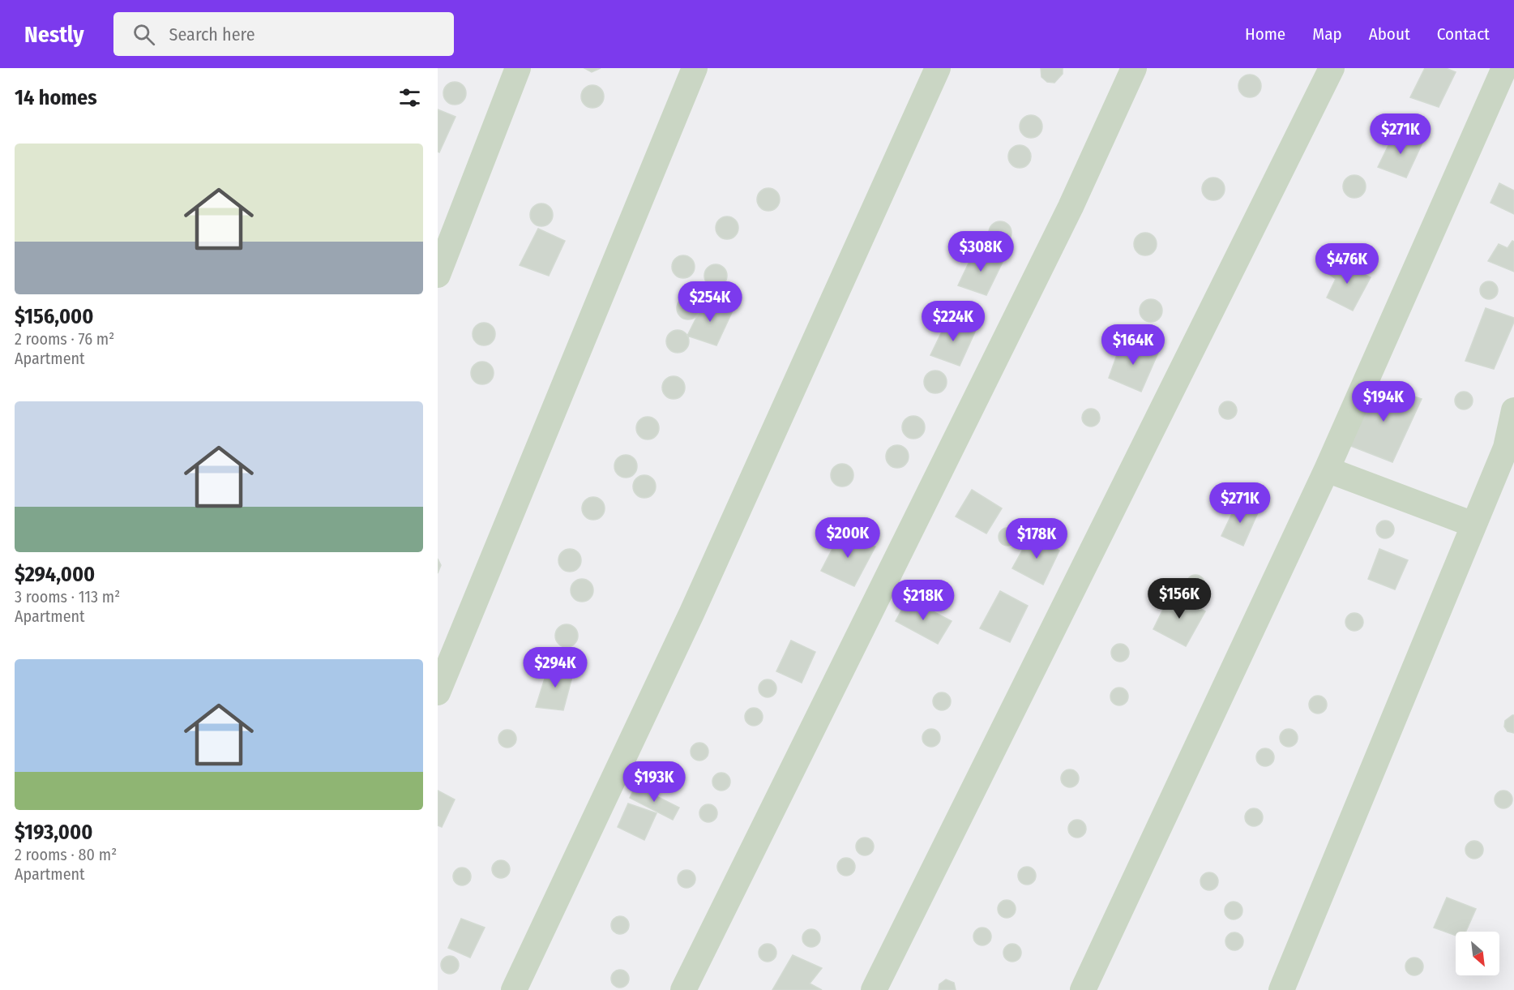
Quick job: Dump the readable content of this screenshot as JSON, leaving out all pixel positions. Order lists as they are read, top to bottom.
{
  "north": "bottom right",
  "page": {
    "header": "Nestly",
    "search": "Search here",
    "nav": [
      "Home",
      "Map",
      "About",
      "Contact"
    ],
    "heading": "14 homes",
    "price": [
      "$271K",
      "$308K",
      "$476K",
      "$254K",
      "$224K",
      "$164K",
      "$194K",
      "$271K",
      "$200K",
      "$178K",
      "$156K",
      "$218K",
      "$294K",
      "$193K"
    ],
    "list": [
      {
        "name": "$156,000",
        "note": "2 rooms · 76 m² · Apartment"
      },
      {
        "name": "$294,000",
        "note": "3 rooms · 113 m² · Apartment"
      },
      {
        "name": "$193,000",
        "note": "2 rooms · 80 m² · Apartment"
      }
    ]
  }
}
